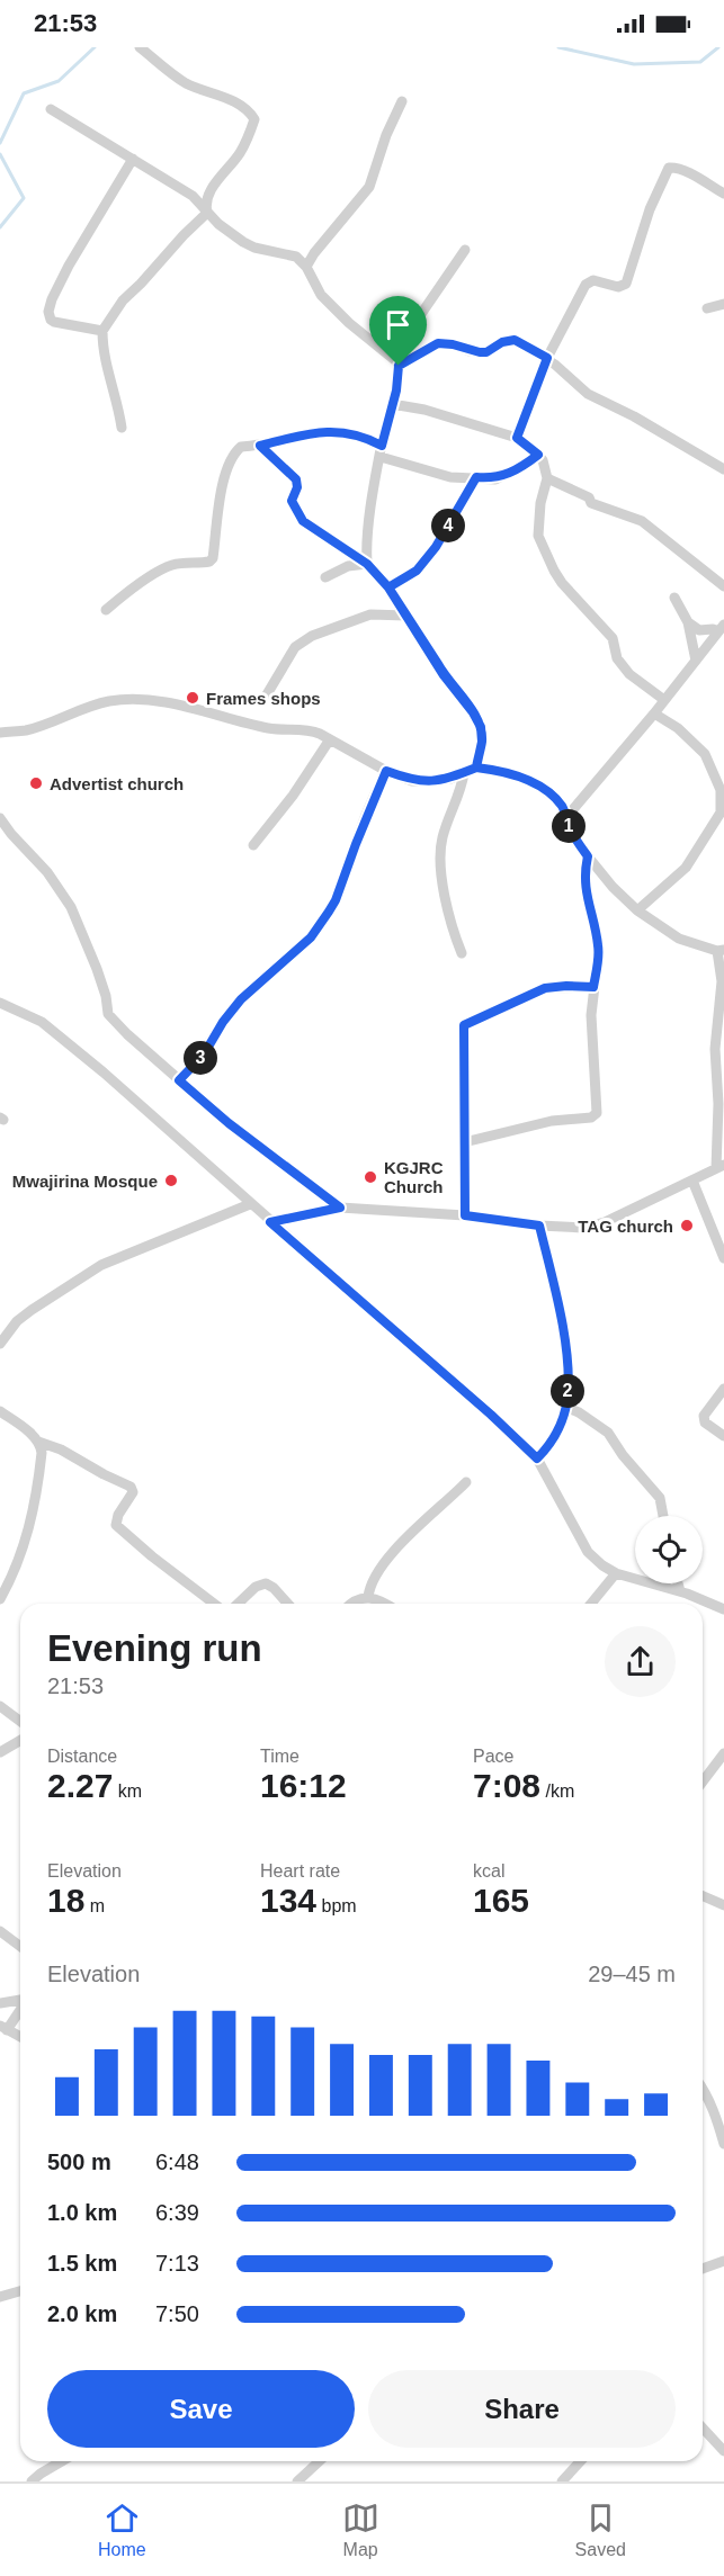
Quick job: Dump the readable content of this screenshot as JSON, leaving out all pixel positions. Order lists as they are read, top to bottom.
{
  "places": [
    "Frames shops",
    "Advertist church",
    "KGJRC Church",
    "Mwajirina Mosque",
    "TAG church"
  ],
  "page": {
    "status": "21:53",
    "pins": [
      "4",
      "1",
      "3",
      "2"
    ],
    "heading": ["Evening run", "21:53"],
    "stats": [
      ["Distance", "2.27 km"],
      ["Time", "16:12"],
      ["Pace", "7:08 /km"],
      ["Elevation", "18 m"],
      ["Heart rate", "134 bpm"],
      ["kcal", "165"]
    ],
    "chart": ["Elevation", "29–45 m"],
    "list": [
      {
        "name": "500 m",
        "note": "6:48"
      },
      {
        "name": "1.0 km",
        "note": "6:39"
      },
      {
        "name": "1.5 km",
        "note": "7:13"
      },
      {
        "name": "2.0 km",
        "note": "7:50"
      }
    ],
    "buttons": ["Save", "Share"],
    "tabs": ["Home", "Map", "Saved"]
  }
}
